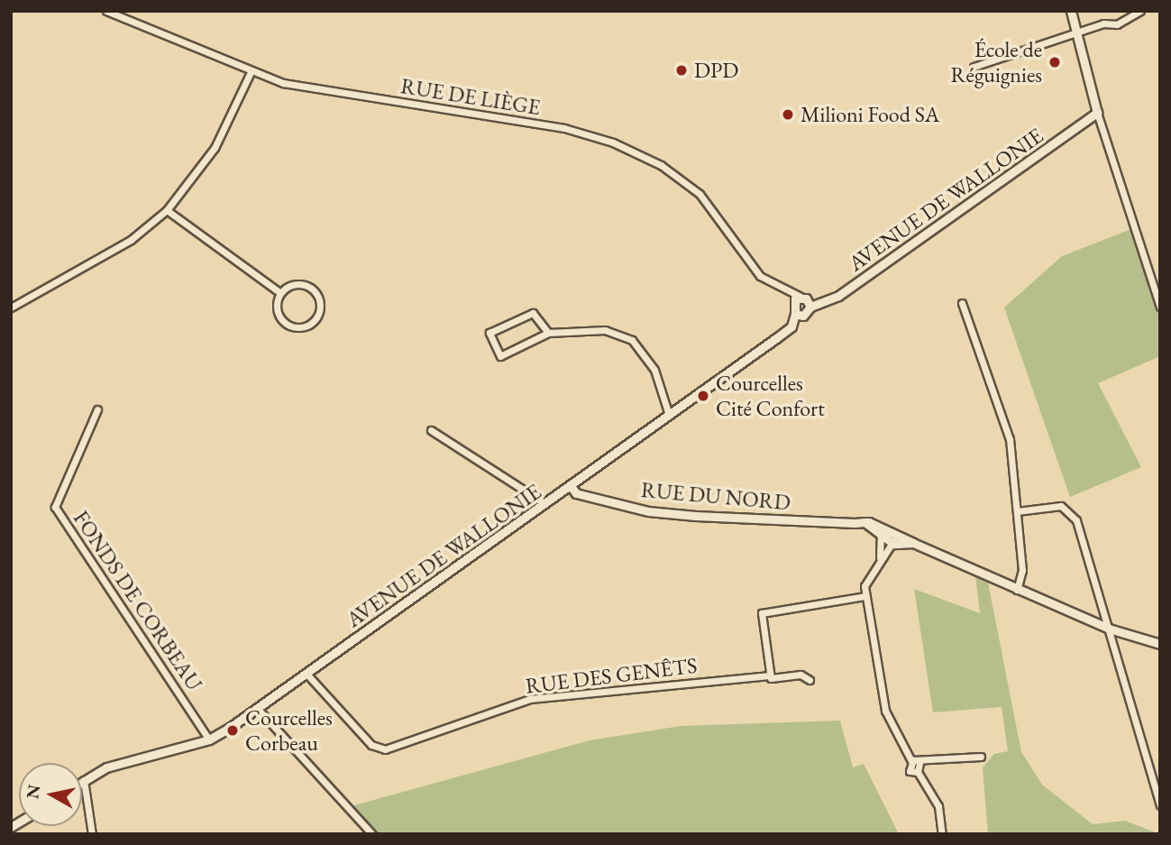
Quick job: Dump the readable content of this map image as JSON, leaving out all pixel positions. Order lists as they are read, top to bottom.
{
  "streets": {
    "street": [
      "RUE DE LIÈGE",
      "AVENUE DE WALLONIE",
      "RUE DU NORD",
      "FONDS DE CORBEAU",
      "RUE DES GENÊTS"
    ]
  },
  "crossings": [
    ["AVENUE DE WALLONIE", "RUE DU NORD"],
    ["AVENUE DE WALLONIE", "FONDS DE CORBEAU"],
    ["AVENUE DE WALLONIE", "RUE DES GENÊTS"]
  ],
  "places": [
    "École de Réguignies",
    "DPD",
    "Milioni Food SA",
    "Courcelles Cité Confort",
    "Courcelles Corbeau"
  ],
  "north": "left"
}
